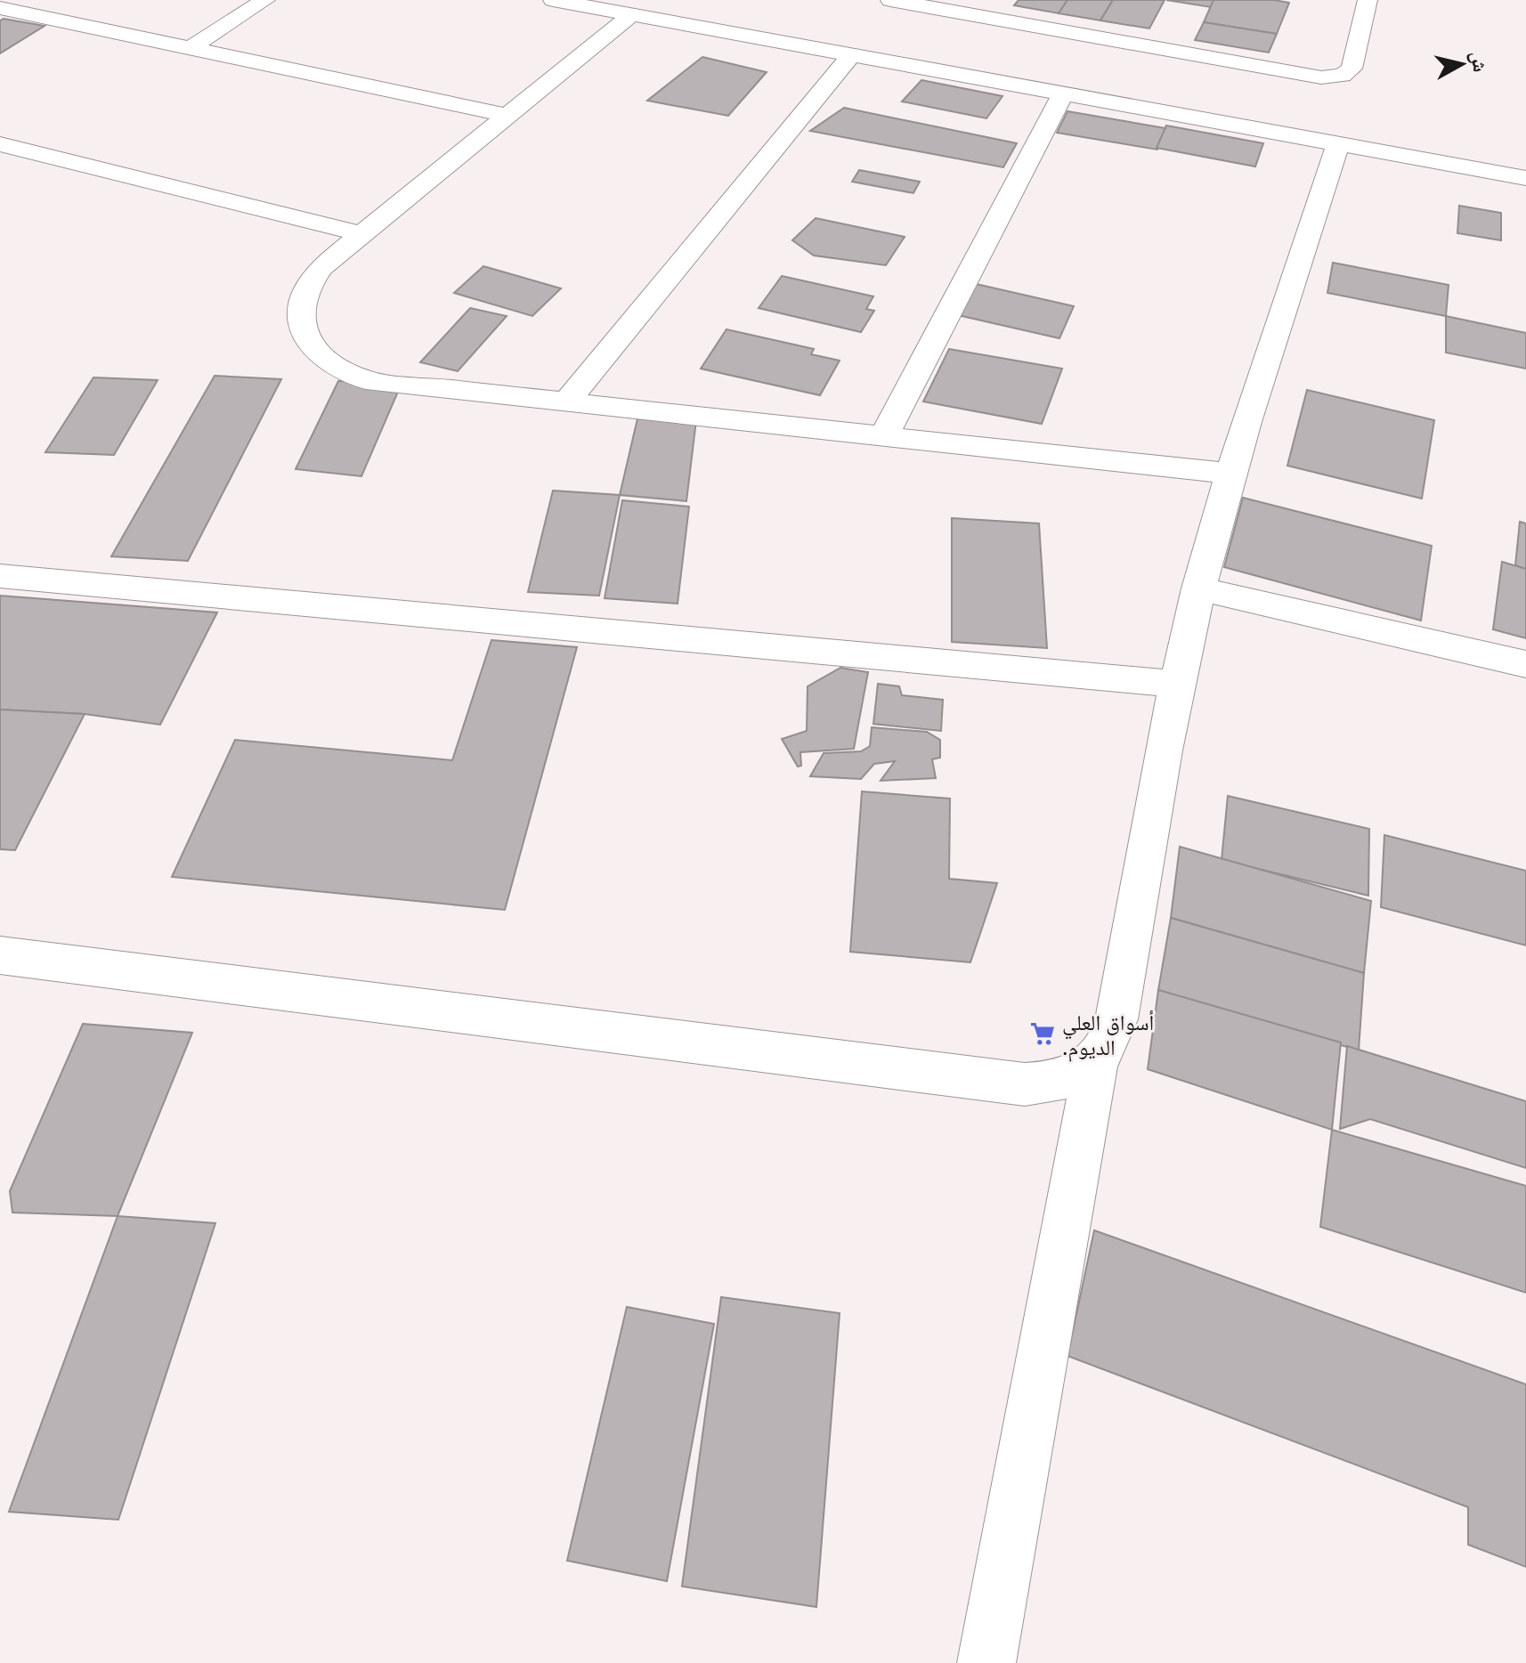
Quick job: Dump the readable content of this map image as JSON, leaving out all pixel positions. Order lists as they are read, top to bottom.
{
  "places": {
    "supermarket": ["أسواق العلي .الديوم"]
  },
  "north": "right"
}
